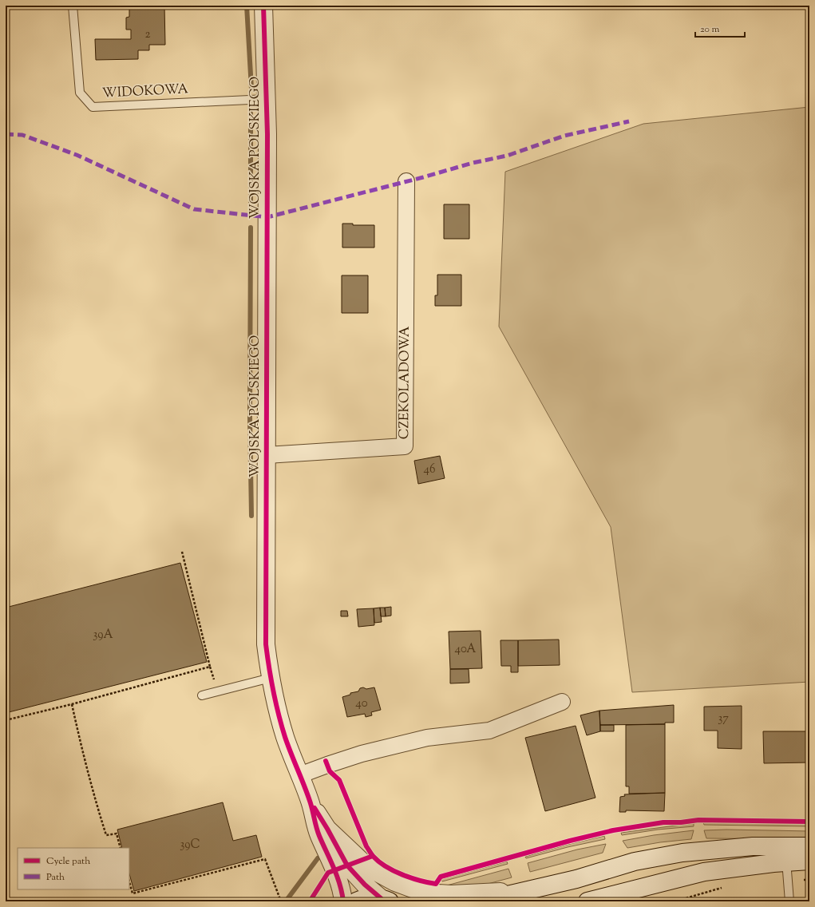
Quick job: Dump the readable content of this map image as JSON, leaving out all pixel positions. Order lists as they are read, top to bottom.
{
  "streets": {
    "street": ["WOJSKA POLSKIEGO", "CZEKOLADOWA"],
    "lane": ["WIDOKOWA"]
  },
  "crossings": [
    ["WIDOKOWA", "WOJSKA POLSKIEGO"],
    ["WOJSKA POLSKIEGO", "CZEKOLADOWA"]
  ],
  "house_numbers": [
    "2",
    "46",
    "39A",
    "40A",
    "40",
    "37",
    "39C"
  ],
  "legend": ["Cycle path", "Path"],
  "scale_bar": "20 m"
}
